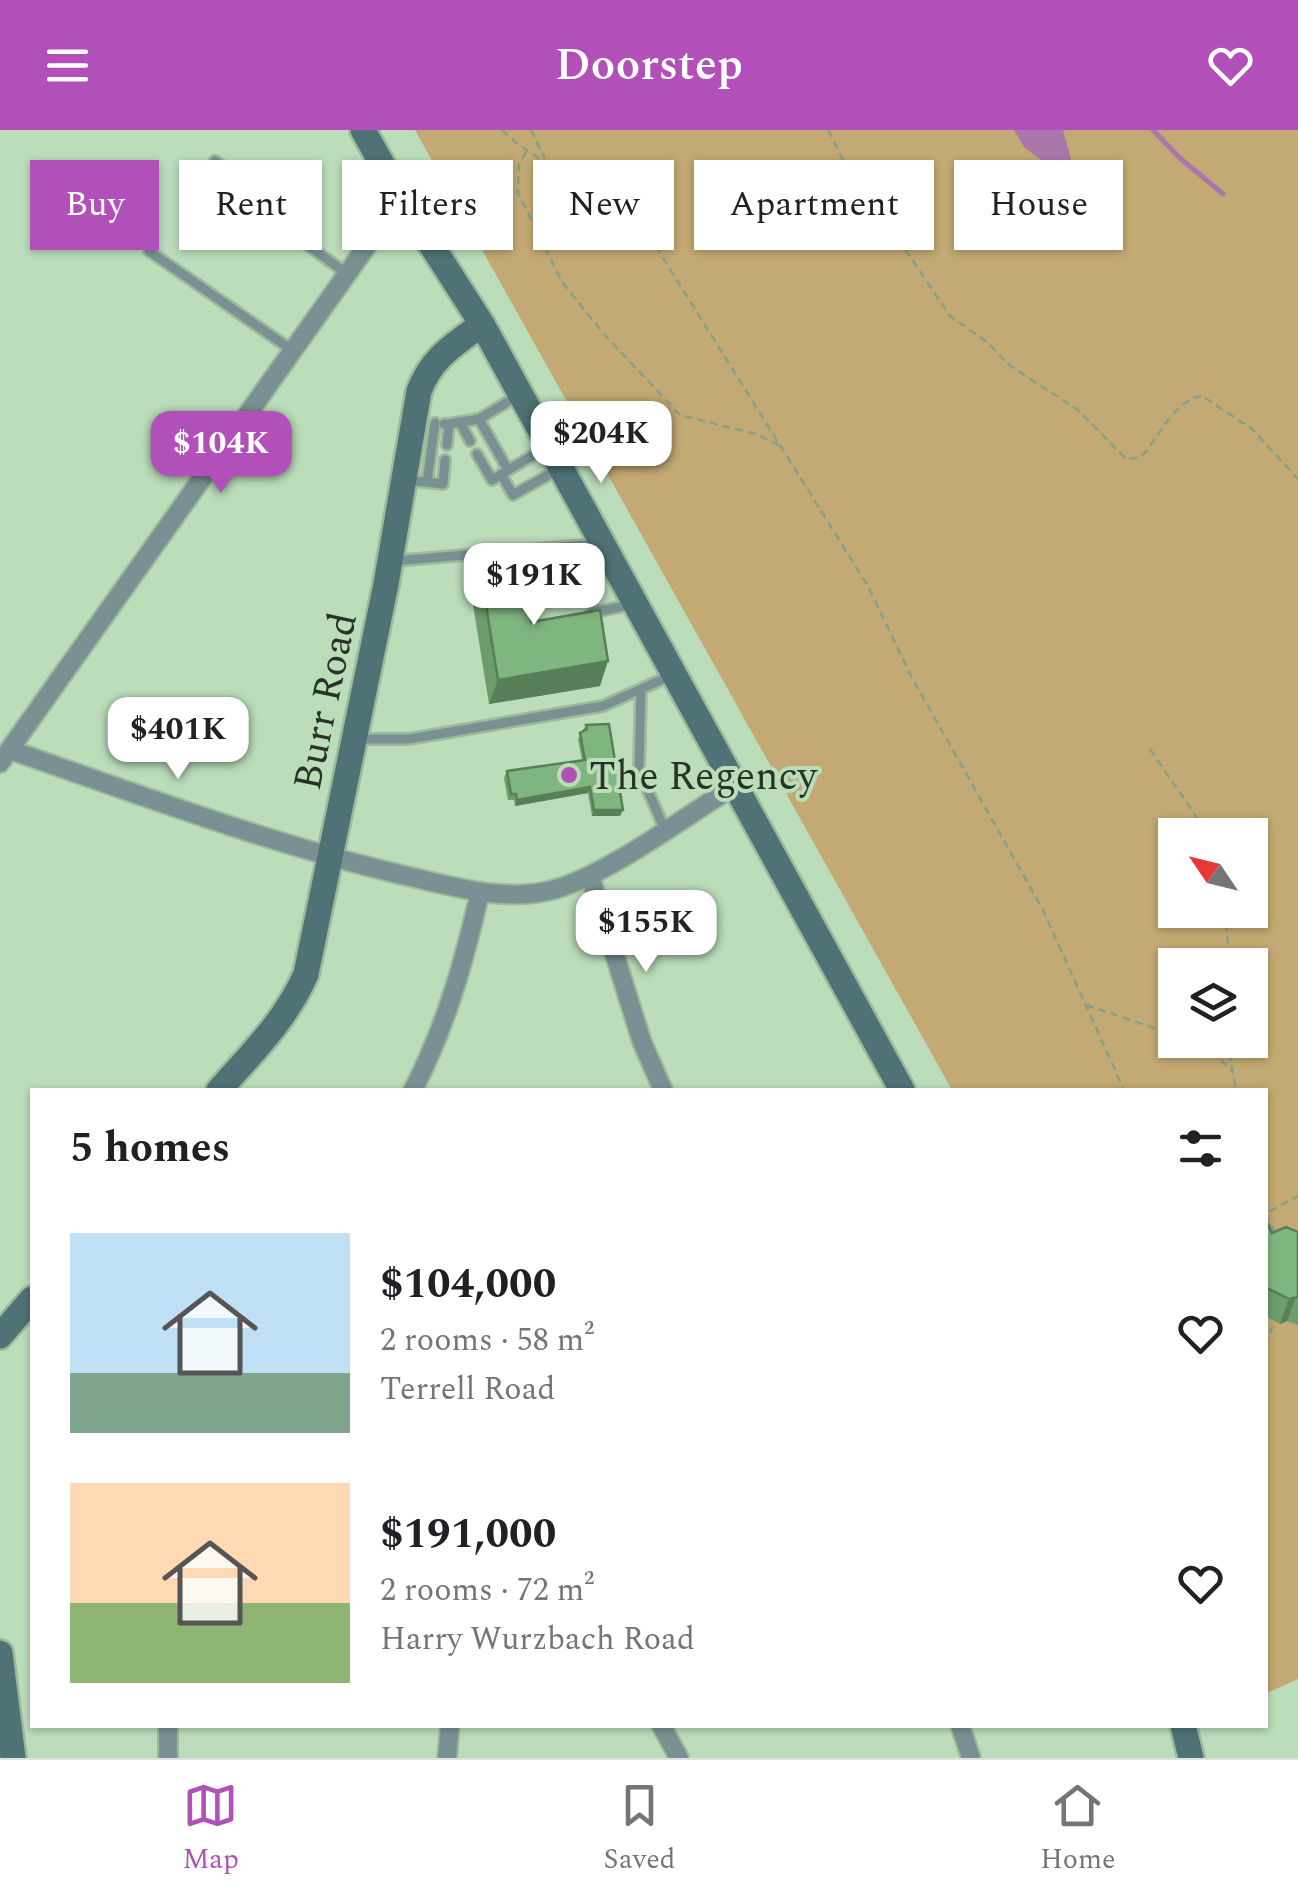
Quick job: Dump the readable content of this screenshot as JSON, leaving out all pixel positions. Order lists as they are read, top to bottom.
{
  "streets": {
    "main road": ["Burr Road"]
  },
  "places": ["The Regency"],
  "north": "top left",
  "page": {
    "header": "Doorstep",
    "chip": [
      "Buy",
      "Rent",
      "Filters",
      "New",
      "Apartment",
      "House"
    ],
    "price": [
      "$204K",
      "$104K",
      "$191K",
      "$401K",
      "$155K"
    ],
    "heading": "5 homes",
    "list": [
      {
        "name": "$104,000",
        "note": "2 rooms · 58 m² · Terrell Road"
      },
      {
        "name": "$191,000",
        "note": "2 rooms · 72 m² · Harry Wurzbach Road"
      }
    ],
    "tabs": ["Map", "Saved", "Home"]
  }
}
